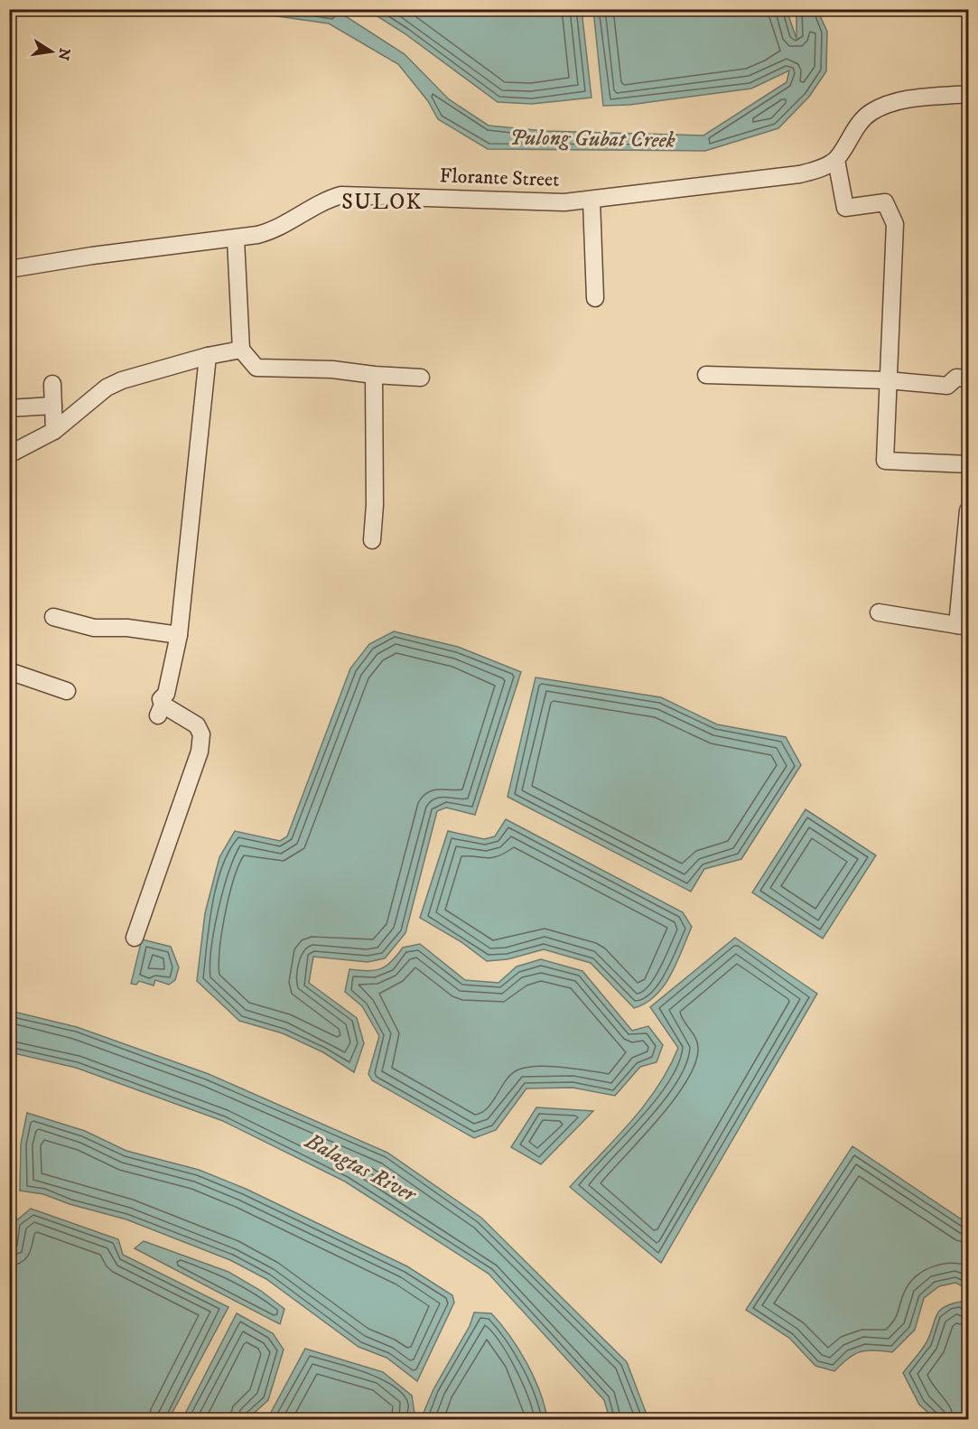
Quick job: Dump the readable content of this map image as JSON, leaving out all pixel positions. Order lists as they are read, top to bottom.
{
  "streets": {
    "street": ["Florante Street"]
  },
  "districts": ["SULOK"],
  "water": ["Pulong Gubat Creek", "Balagtas River"],
  "north": "right"
}
